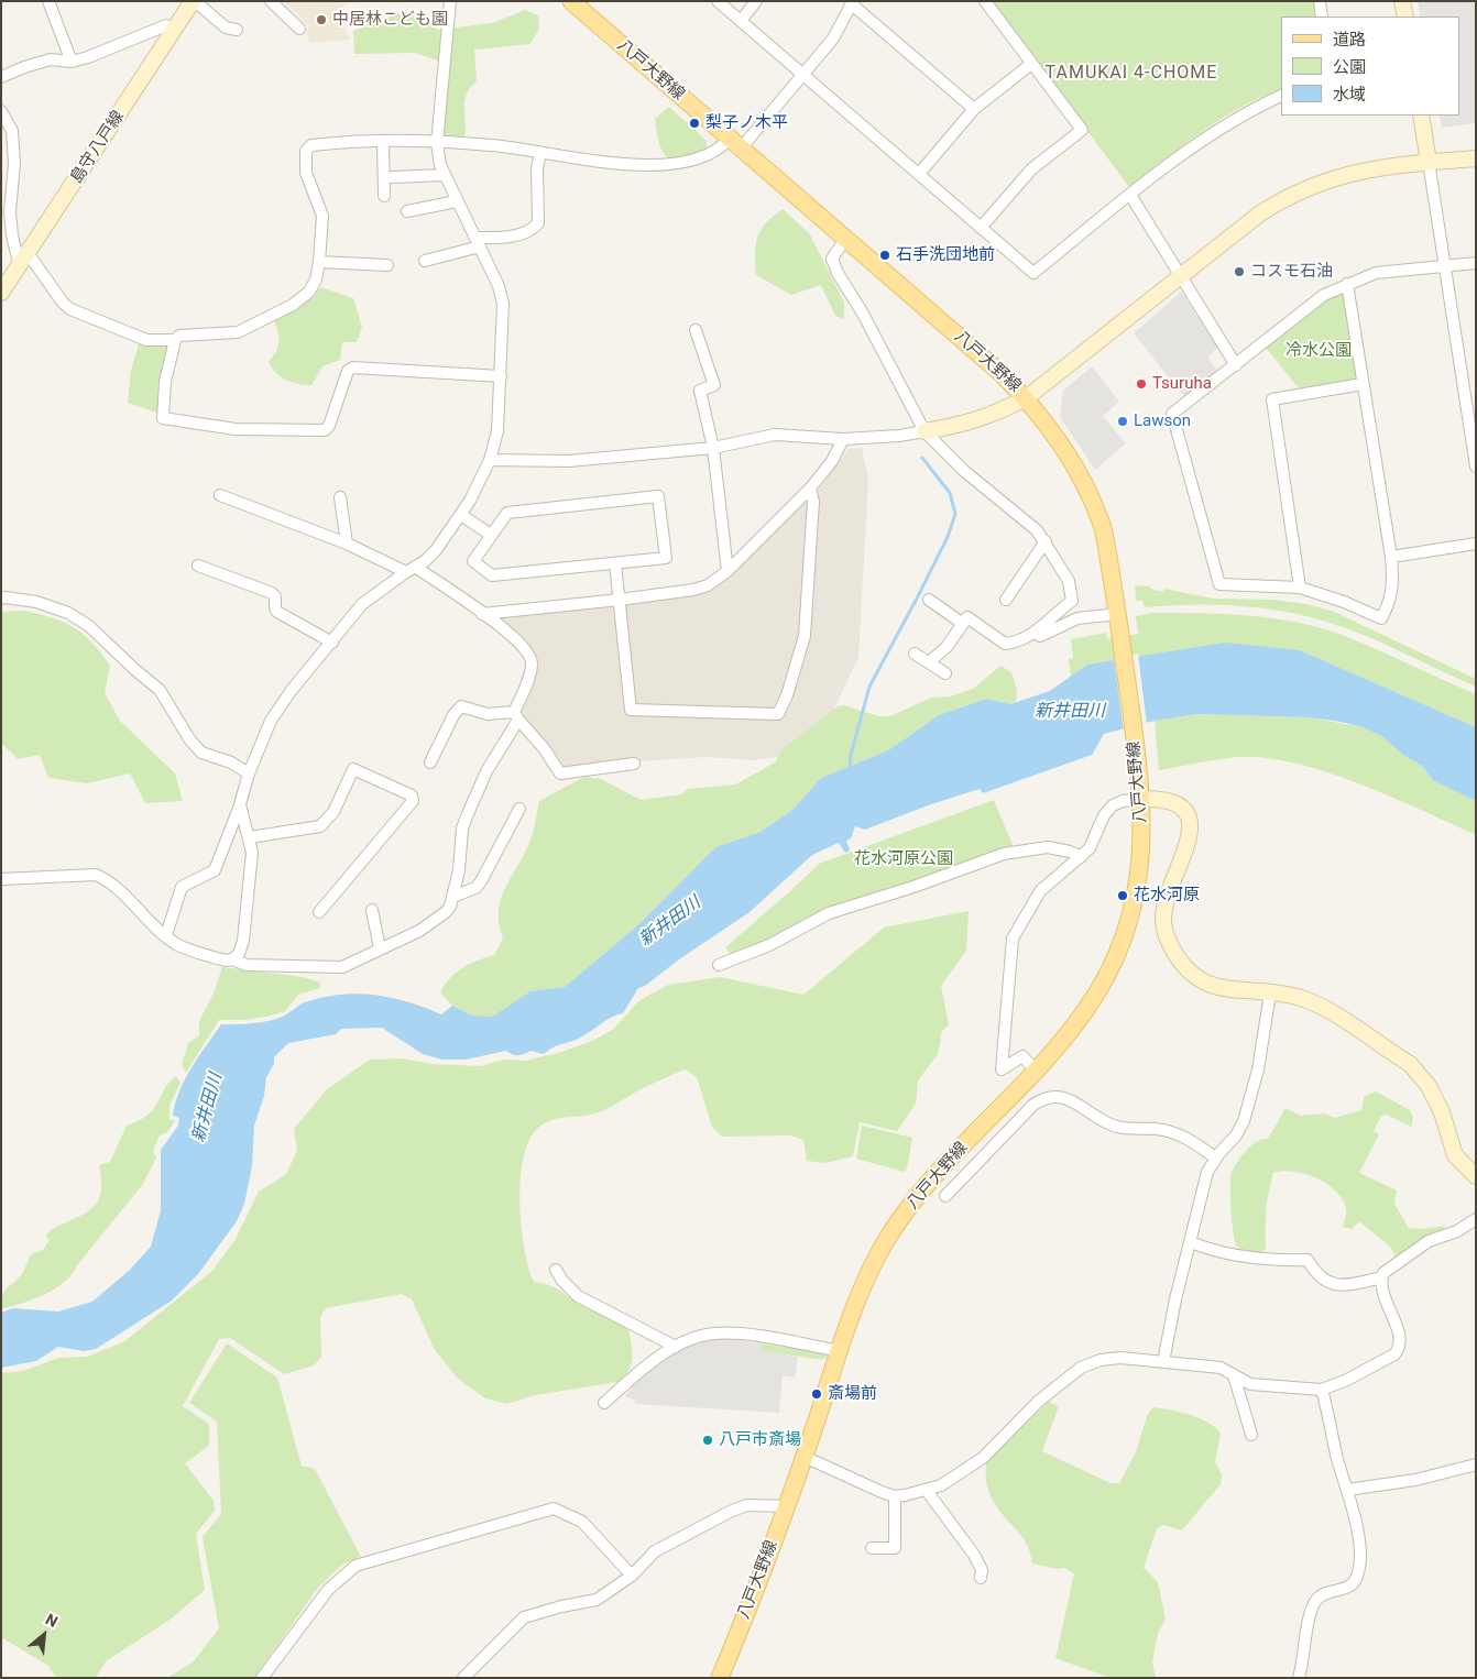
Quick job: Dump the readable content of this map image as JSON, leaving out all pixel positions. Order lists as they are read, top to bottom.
{
  "streets": {
    "main road": ["八戸大野線"],
    "street": ["島守八戸線"]
  },
  "districts": ["TAMUKAI 4-CHOME"],
  "water": ["新井田川"],
  "parks": ["冷水公園", "花水河原公園"],
  "places": [
    "中居林こども園",
    "梨子ノ木平",
    "石手洗団地前",
    "コスモ石油",
    "Tsuruha",
    "Lawson",
    "花水河原",
    "斎場前",
    "八戸市斎場"
  ],
  "legend": ["道路", "公園", "水域"],
  "north": "top right"
}
